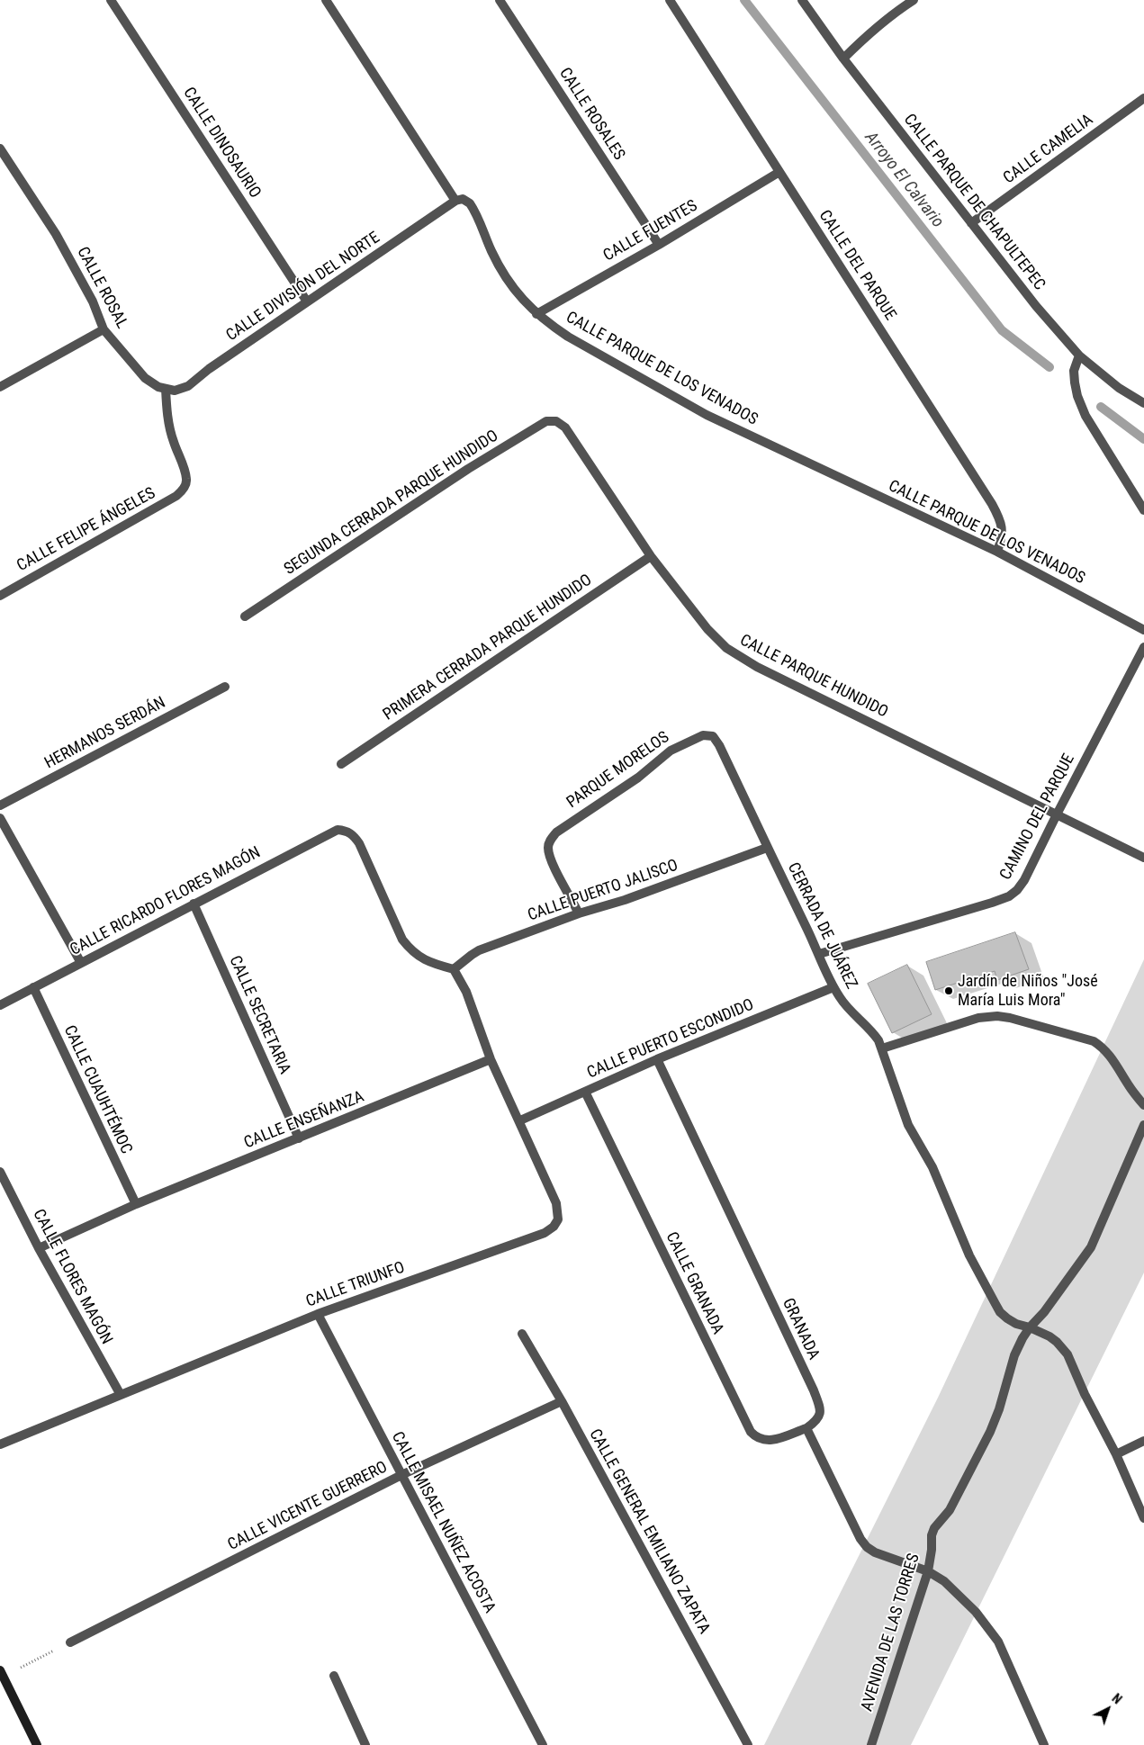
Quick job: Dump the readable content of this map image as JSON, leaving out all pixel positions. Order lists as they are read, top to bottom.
{
  "streets": {
    "street": [
      "CALLE ROSALES",
      "CALLE DINOSAURIO",
      "CALLE CAMELIA",
      "CALLE PARQUE DE CHAPULTEPEC",
      "CALLE FUENTES",
      "CALLE DEL PARQUE",
      "CALLE DIVISIÓN DEL NORTE",
      "CALLE ROSAL",
      "CALLE PARQUE DE LOS VENADOS",
      "SEGUNDA CERRADA PARQUE HUNDIDO",
      "CALLE FELIPE ÁNGELES",
      "PRIMERA CERRADA PARQUE HUNDIDO",
      "CALLE PARQUE HUNDIDO",
      "HERMANOS SERDÁN",
      "PARQUE MORELOS",
      "CAMINO DEL PARQUE",
      "CALLE PUERTO JALISCO",
      "CALLE RICARDO FLORES MAGÓN",
      "CERRADA DE JUÁREZ",
      "CALLE SECRETARIA",
      "CALLE PUERTO ESCONDIDO",
      "CALLE CUAUHTÉMOC",
      "CALLE ENSEÑANZA",
      "CALLE FLORES MAGÓN",
      "CALLE GRANADA",
      "CALLE TRIUNFO",
      "GRANADA",
      "CALLE VICENTE GUERRERO",
      "CALLE MISAEL NUÑEZ ACOSTA",
      "CALLE GENERAL EMILIANO ZAPATA",
      "AVENIDA DE LAS TORRES"
    ]
  },
  "crossings": [
    ["CALLE ROSALES", "CALLE FUENTES"],
    ["CALLE DINOSAURIO", "CALLE DIVISIÓN DEL NORTE"],
    ["CALLE CAMELIA", "CALLE PARQUE DE CHAPULTEPEC"],
    ["CALLE FUENTES", "CALLE DEL PARQUE"],
    ["CALLE FUENTES", "CALLE PARQUE DE LOS VENADOS"],
    ["CALLE DEL PARQUE", "CALLE PARQUE DE LOS VENADOS"],
    ["CALLE DIVISIÓN DEL NORTE", "CALLE ROSAL"],
    ["CALLE DIVISIÓN DEL NORTE", "CALLE PARQUE DE LOS VENADOS"],
    ["CALLE DIVISIÓN DEL NORTE", "CALLE FELIPE ÁNGELES"],
    ["CALLE ROSAL", "CALLE FELIPE ÁNGELES"],
    ["SEGUNDA CERRADA PARQUE HUNDIDO", "CALLE PARQUE HUNDIDO"],
    ["PRIMERA CERRADA PARQUE HUNDIDO", "CALLE PARQUE HUNDIDO"],
    ["CALLE PARQUE HUNDIDO", "CAMINO DEL PARQUE"],
    ["PARQUE MORELOS", "CALLE PUERTO JALISCO"],
    ["PARQUE MORELOS", "CERRADA DE JUÁREZ"],
    ["CAMINO DEL PARQUE", "CERRADA DE JUÁREZ"],
    ["CALLE PUERTO JALISCO", "CALLE RICARDO FLORES MAGÓN"],
    ["CALLE PUERTO JALISCO", "CERRADA DE JUÁREZ"],
    ["CALLE RICARDO FLORES MAGÓN", "CALLE SECRETARIA"],
    ["CALLE RICARDO FLORES MAGÓN", "CALLE CUAUHTÉMOC"],
    ["CERRADA DE JUÁREZ", "CALLE PUERTO ESCONDIDO"],
    ["CERRADA DE JUÁREZ", "AVENIDA DE LAS TORRES"],
    ["CALLE SECRETARIA", "CALLE ENSEÑANZA"],
    ["CALLE PUERTO ESCONDIDO", "CALLE GRANADA"],
    ["CALLE PUERTO ESCONDIDO", "CALLE TRIUNFO"],
    ["CALLE PUERTO ESCONDIDO", "GRANADA"],
    ["CALLE CUAUHTÉMOC", "CALLE ENSEÑANZA"],
    ["CALLE ENSEÑANZA", "CALLE FLORES MAGÓN"],
    ["CALLE ENSEÑANZA", "CALLE TRIUNFO"],
    ["CALLE FLORES MAGÓN", "CALLE TRIUNFO"],
    ["CALLE GRANADA", "GRANADA"],
    ["CALLE TRIUNFO", "CALLE MISAEL NUÑEZ ACOSTA"],
    ["CALLE VICENTE GUERRERO", "CALLE MISAEL NUÑEZ ACOSTA"],
    ["CALLE VICENTE GUERRERO", "CALLE GENERAL EMILIANO ZAPATA"]
  ],
  "water": ["Arroyo El Calvario"],
  "places": ["Jardín de Niños \"José María Luis Mora\""],
  "north": "top right"
}
